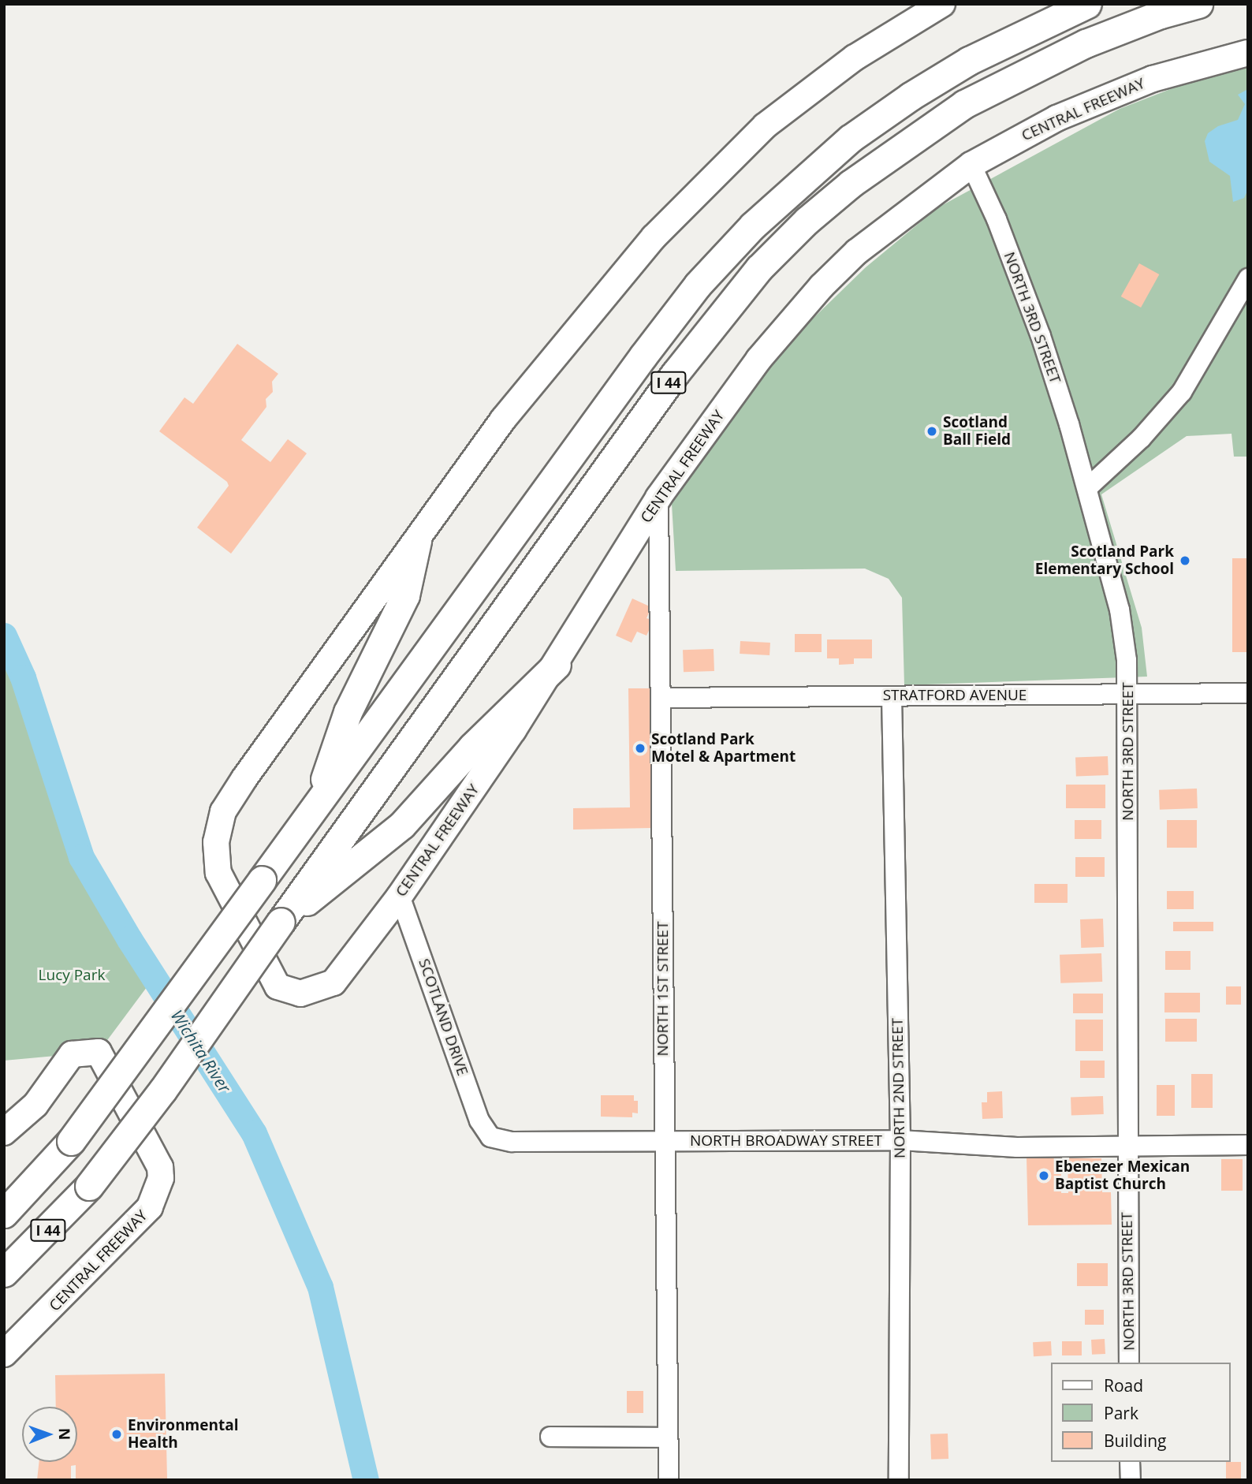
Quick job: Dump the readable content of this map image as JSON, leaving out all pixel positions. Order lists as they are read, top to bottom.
{
  "streets": {
    "highway": ["I 44"],
    "main road": ["CENTRAL FREEWAY"],
    "street": [
      "NORTH 3RD STREET",
      "STRATFORD AVENUE",
      "NORTH 1ST STREET",
      "SCOTLAND DRIVE",
      "NORTH 2ND STREET",
      "NORTH BROADWAY STREET"
    ]
  },
  "crossings": [
    ["CENTRAL FREEWAY", "NORTH 3RD STREET"],
    ["CENTRAL FREEWAY", "NORTH 1ST STREET"],
    ["CENTRAL FREEWAY", "SCOTLAND DRIVE"],
    ["NORTH 3RD STREET", "STRATFORD AVENUE"],
    ["NORTH 3RD STREET", "NORTH BROADWAY STREET"],
    ["STRATFORD AVENUE", "NORTH 1ST STREET"],
    ["STRATFORD AVENUE", "NORTH 2ND STREET"],
    ["NORTH 1ST STREET", "NORTH BROADWAY STREET"],
    ["SCOTLAND DRIVE", "NORTH BROADWAY STREET"],
    ["NORTH 2ND STREET", "NORTH BROADWAY STREET"]
  ],
  "water": ["Wichita River"],
  "parks": ["Lucy Park"],
  "places": [
    "Scotland Ball Field",
    "Scotland Park Elementary School",
    "Scotland Park Motel & Apartment",
    "Ebenezer Mexican Baptist Church",
    "Environmental Health"
  ],
  "legend": ["Road", "Park", "Building"],
  "north": "right"
}
